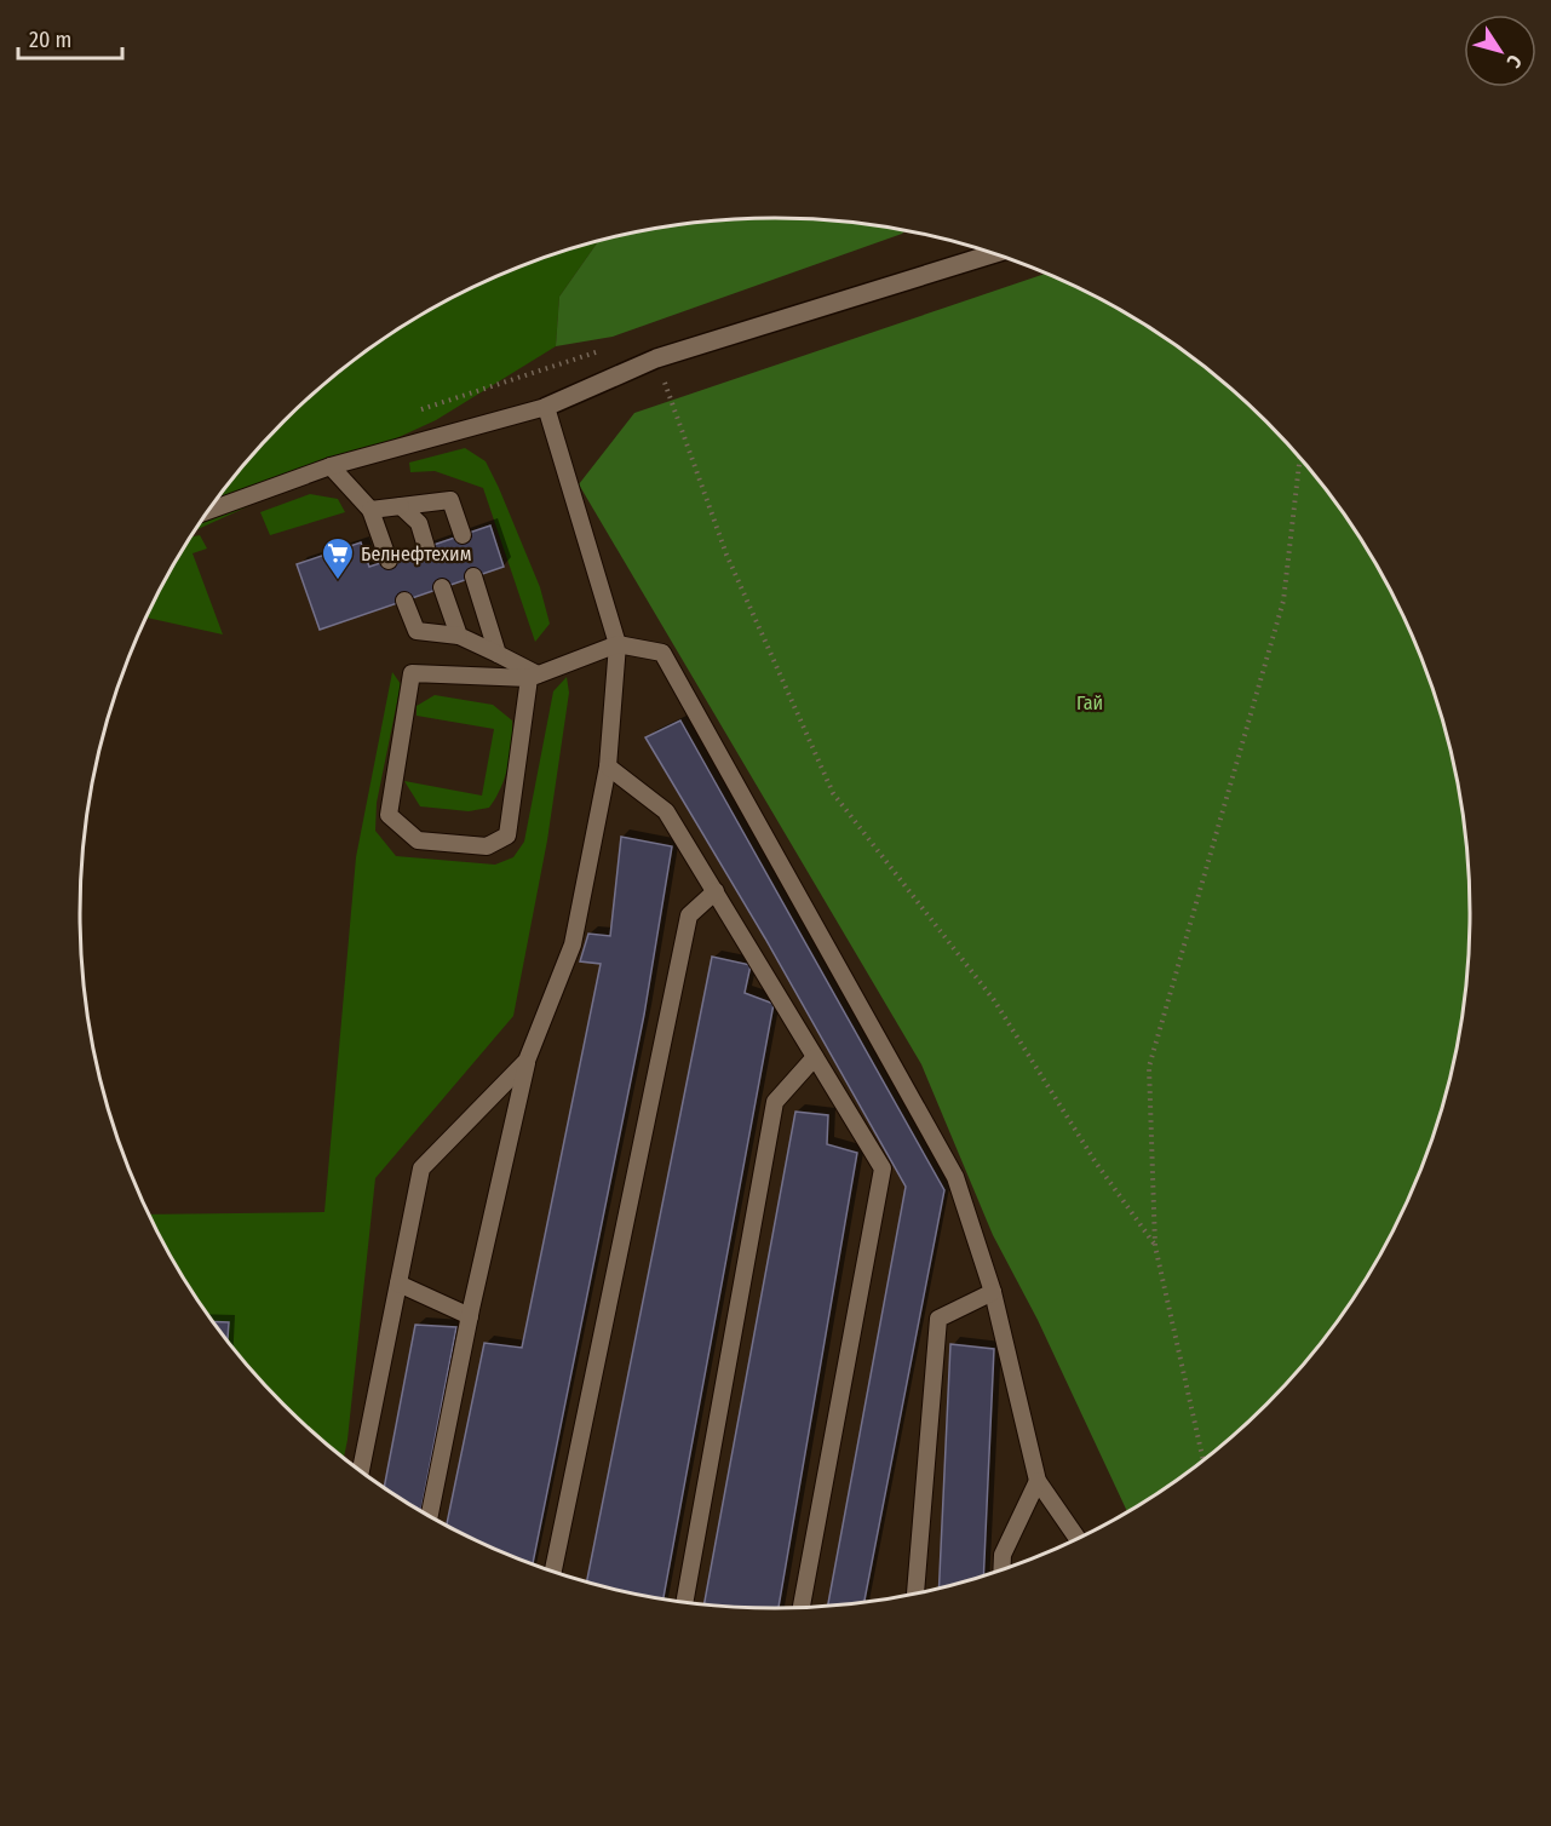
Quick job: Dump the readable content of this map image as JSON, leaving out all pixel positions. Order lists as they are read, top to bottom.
{
  "parks": ["Гай"],
  "places": {
    "supermarket": ["Белнефтехим"]
  },
  "scale_bar": "20 m",
  "north": "bottom right"
}
